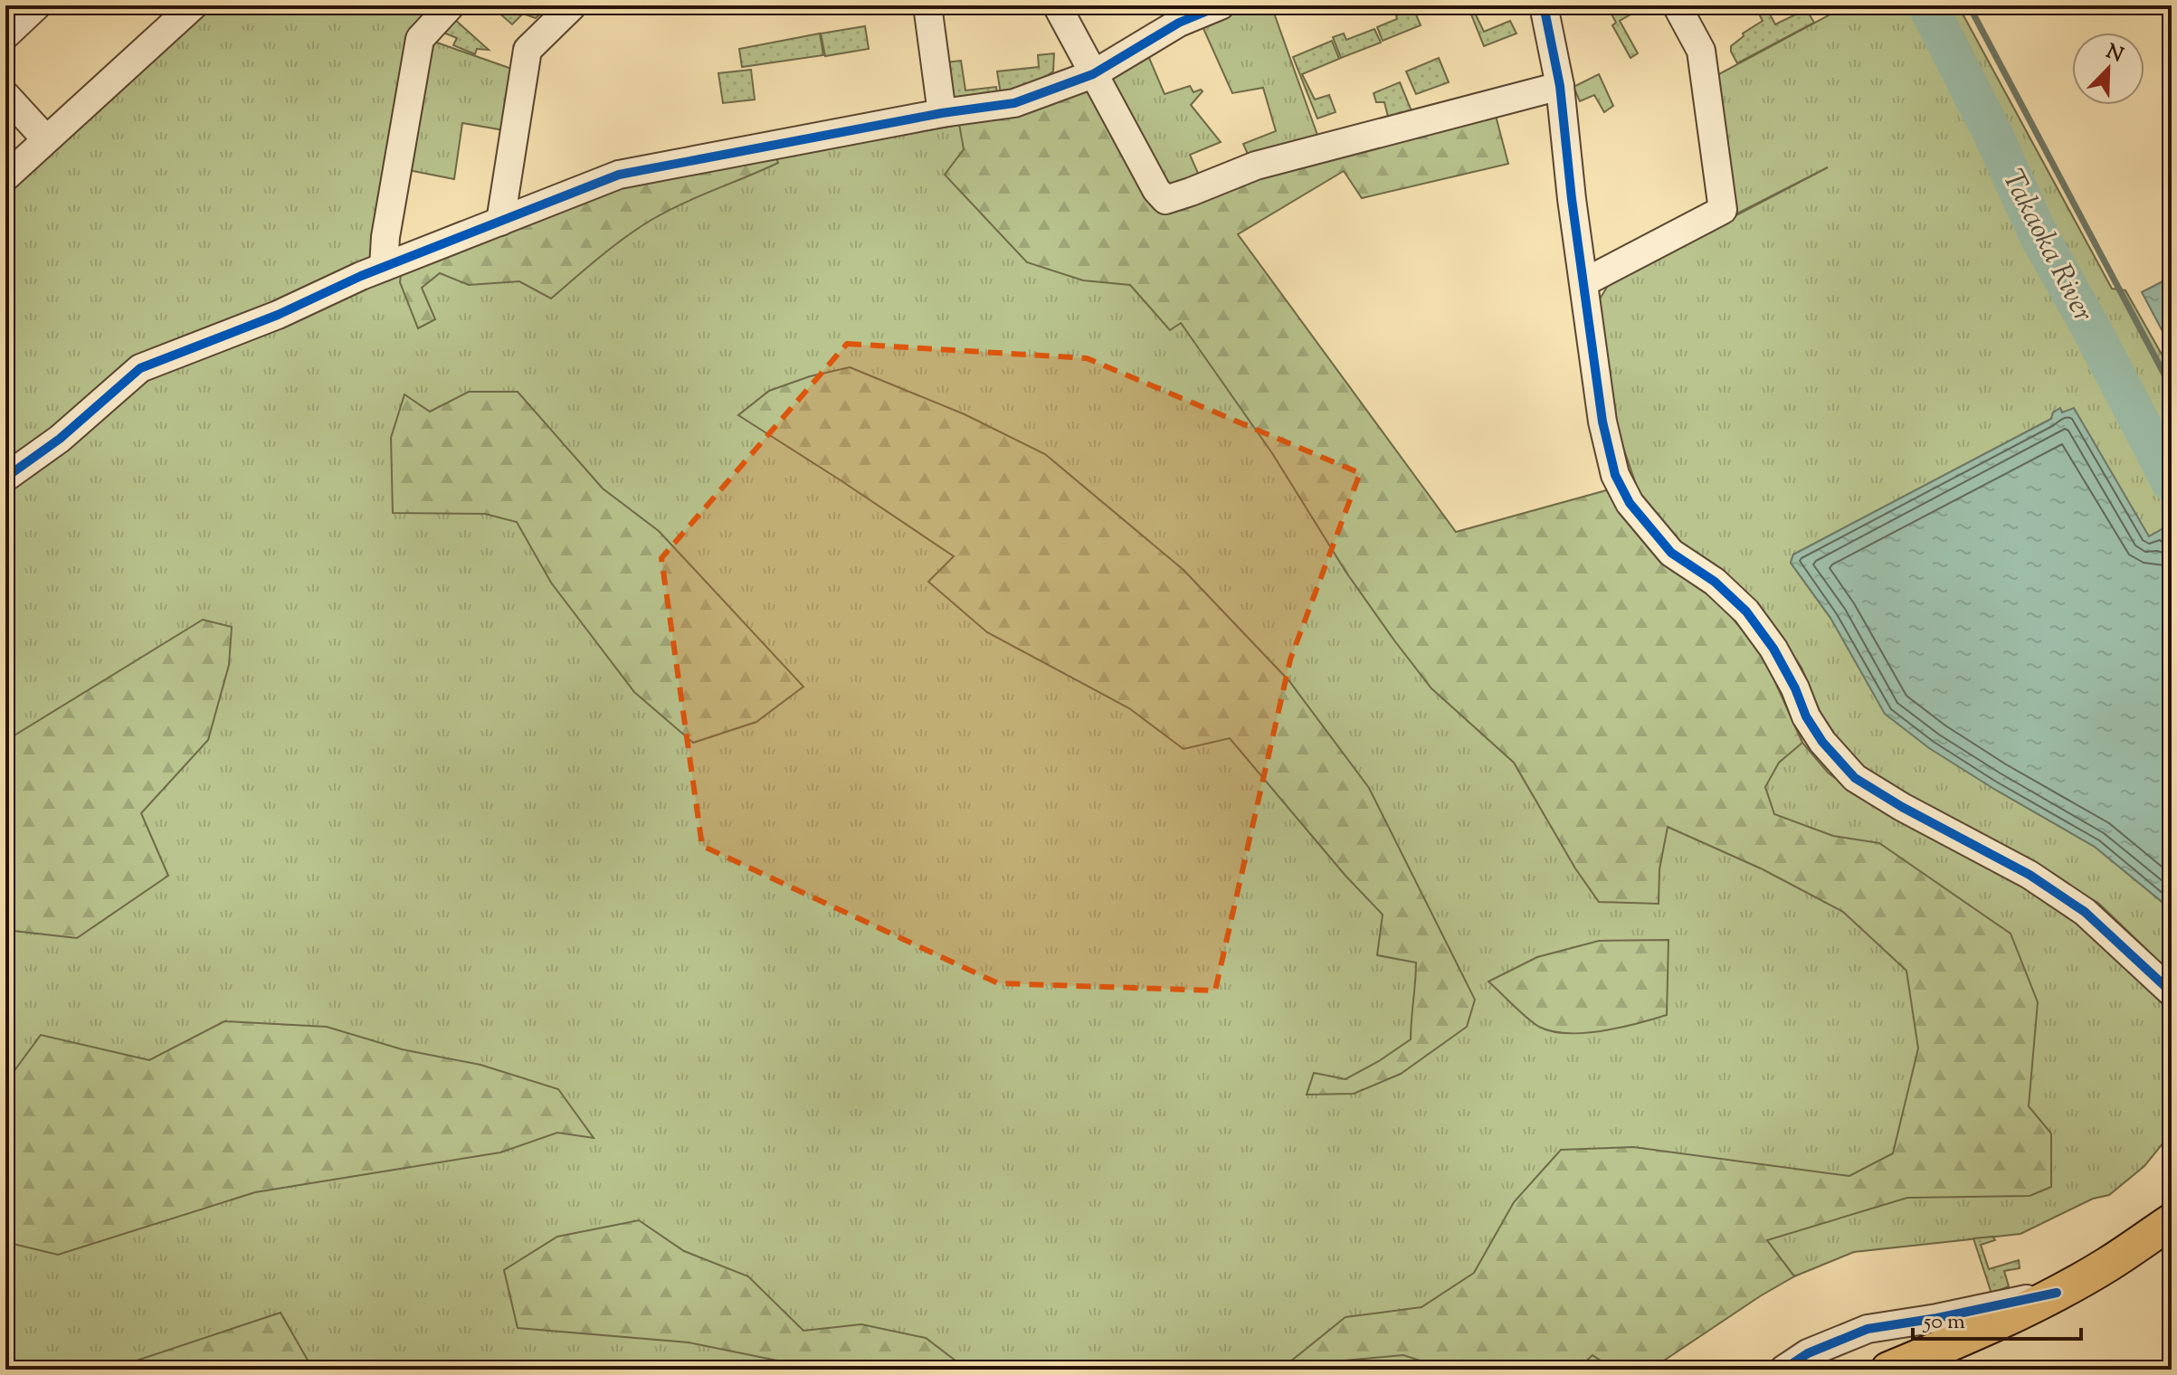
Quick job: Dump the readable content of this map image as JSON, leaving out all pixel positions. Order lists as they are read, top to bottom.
{
  "water": ["Takaoka River"],
  "scale_bar": "50 m",
  "north": "top right"
}
